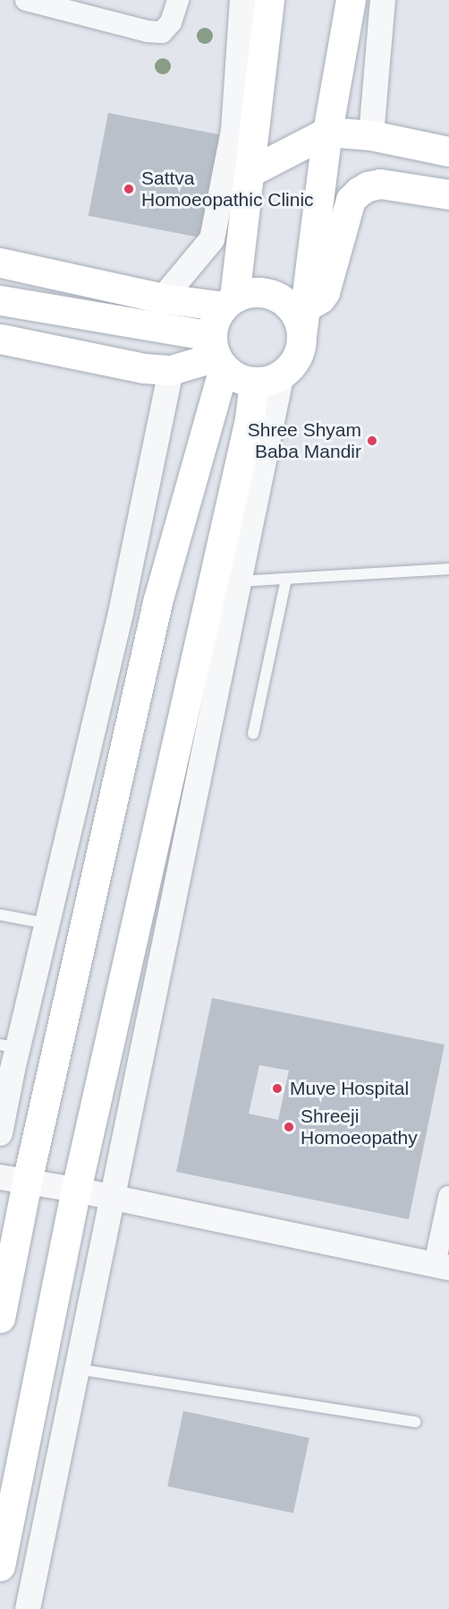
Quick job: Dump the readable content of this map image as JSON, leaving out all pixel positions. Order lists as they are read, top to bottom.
{
  "places": [
    "Sattva Homoeopathic Clinic",
    "Shree Shyam Baba Mandir",
    "Muve Hospital",
    "Shreeji Homoeopathy"
  ]
}
